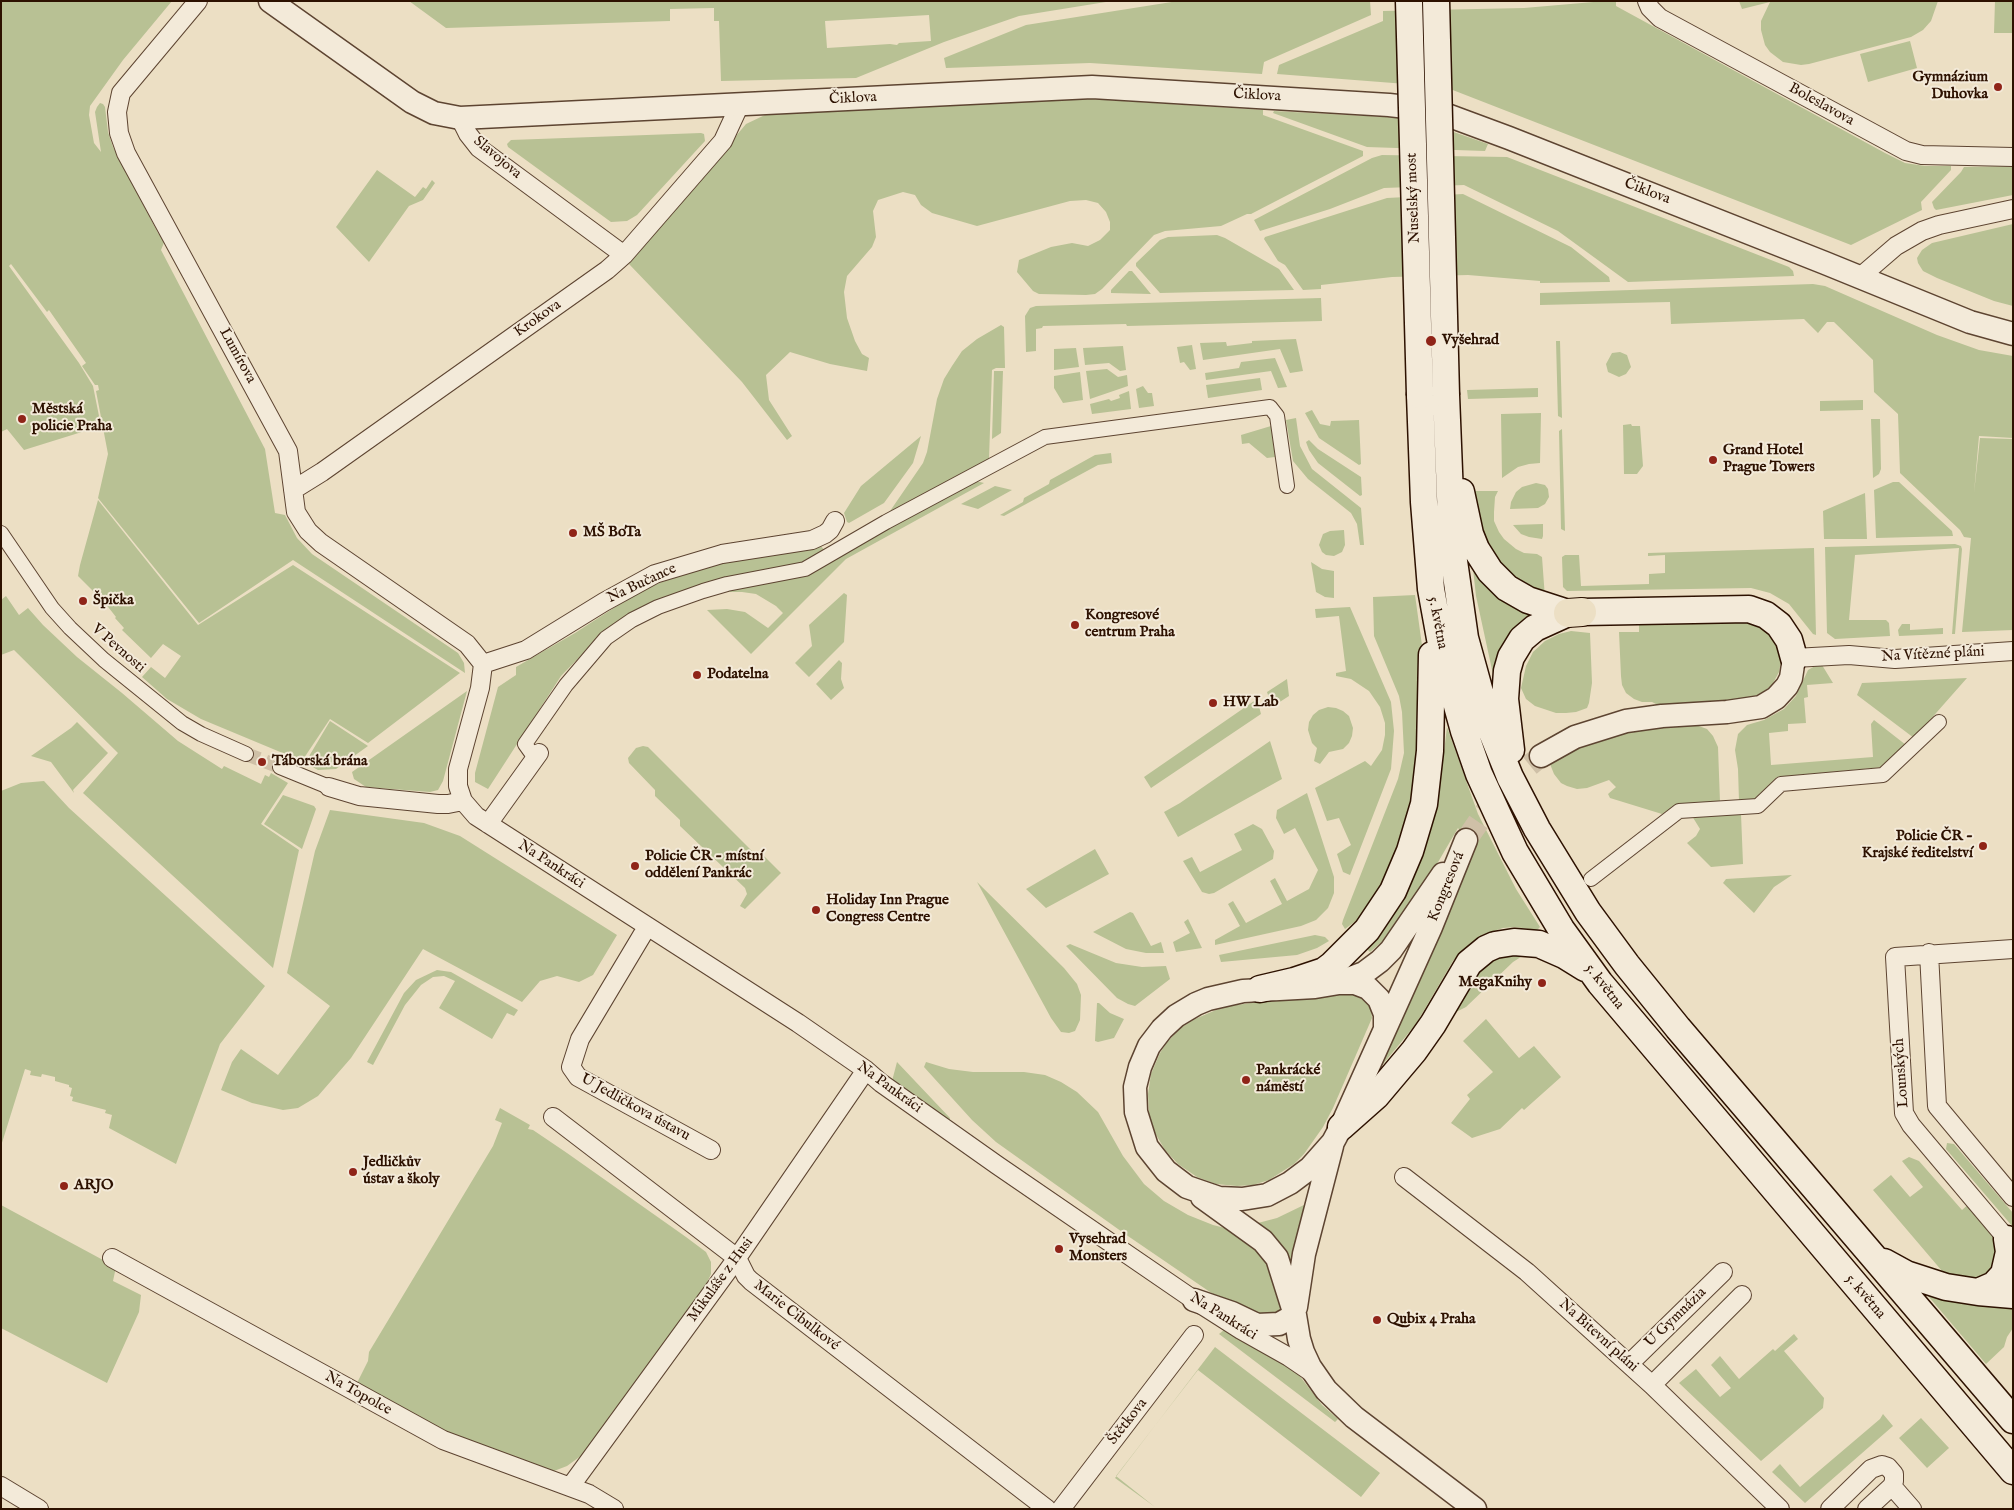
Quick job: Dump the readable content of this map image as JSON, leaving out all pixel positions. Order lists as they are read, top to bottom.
{
  "streets": {
    "main road": ["Nuselský most", "5. května"],
    "street": [
      "Čiklova",
      "Boleslavova",
      "Slavojova",
      "Krokova",
      "Lumírova",
      "Na Bučance",
      "V Pevnosti",
      "Na Vítězné pláni",
      "Na Pankráci",
      "Kongresová",
      "Lounských",
      "U Jedličkova ústavu",
      "Mikuláše z Husi",
      "Marie Cibulkové",
      "U Gymnázia",
      "Na Bitevní pláni",
      "Na Topolce",
      "Štětkova"
    ]
  },
  "crossings": [
    ["Čiklova", "Slavojova"],
    ["Čiklova", "Krokova"],
    ["Slavojova", "Krokova"],
    ["Nuselský most", "5. května"],
    ["Krokova", "Lumírova"],
    ["Lumírova", "Na Bučance"],
    ["Na Pankráci", "U Jedličkova ústavu"],
    ["Na Pankráci", "Mikuláše z Husi"],
    ["Mikuláše z Husi", "Marie Cibulkové"],
    ["Mikuláše z Husi", "Na Topolce"],
    ["U Gymnázia", "Na Bitevní pláni"]
  ],
  "places": [
    "Gymnázium Duhovka",
    "Vyšehrad",
    "Městská policie Praha",
    "Grand Hotel Prague Towers",
    "MŠ BoTa",
    "Špička",
    "Kongresové centrum Praha",
    "Podatelna",
    "HW Lab",
    "Táborská brána",
    "Policie ČR - Krajské ředitelství",
    "Policie ČR - místní oddělení Pankrác",
    "Holiday Inn Prague Congress Centre",
    "MegaKnihy",
    "Pankrácké náměstí",
    "Jedličkův ústav a školy",
    "ARJO",
    "Vysehrad Monsters",
    "Qubix 4 Praha"
  ]
}
